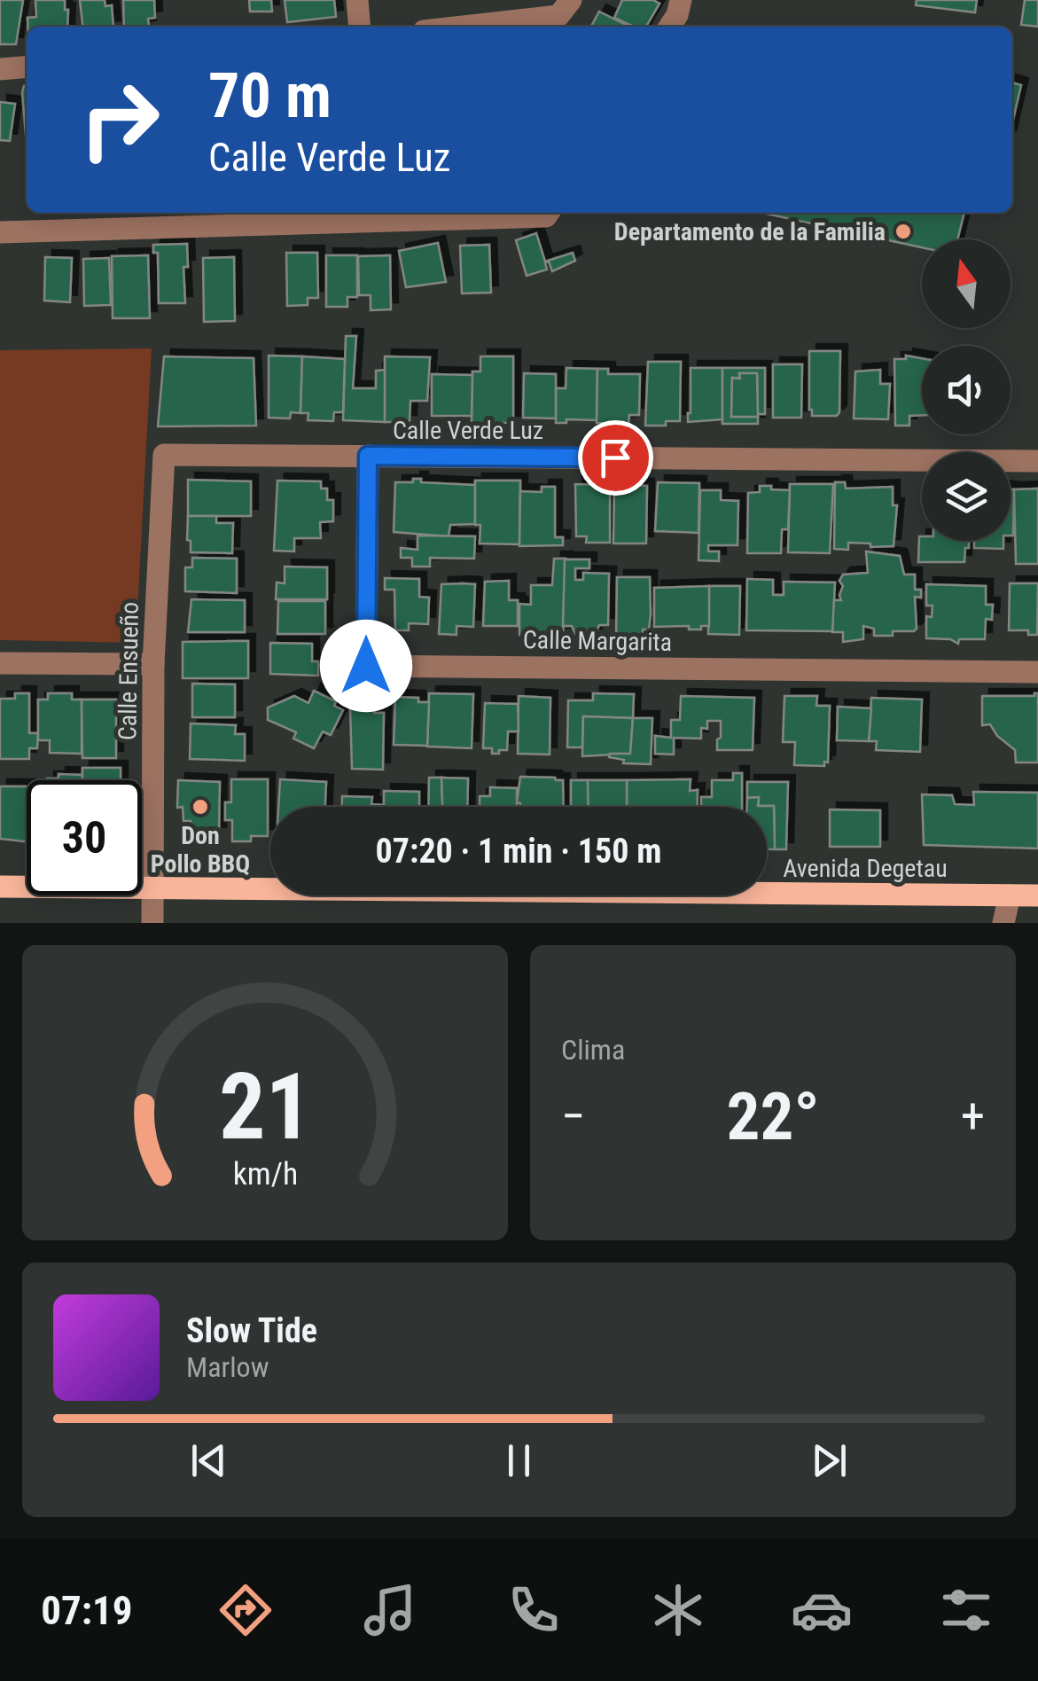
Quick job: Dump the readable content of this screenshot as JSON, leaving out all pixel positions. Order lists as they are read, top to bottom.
{
  "streets": {
    "main road": ["Avenida Degetau"],
    "street": ["Calle Verde Luz", "Calle Margarita", "Calle Ensueño"]
  },
  "crossings": [
    ["Calle Verde Luz", "Calle Margarita"],
    ["Calle Verde Luz", "Calle Ensueño"],
    ["Calle Ensueño", "Avenida Degetau"]
  ],
  "places": ["Departamento de la Familia", "Don Pollo BBQ"],
  "north": "top",
  "page": {
    "turn": ["70 m", "Calle Verde Luz"],
    "limit": "30",
    "trip": "07:20 · 1 min · 150 m",
    "tile": "Clima",
    "heat": ["−", "22°", "+"],
    "song": ["Slow Tide", "Marlow"],
    "tabs": "07:19",
    "gauge": ["21", "km/h"]
  }
}
